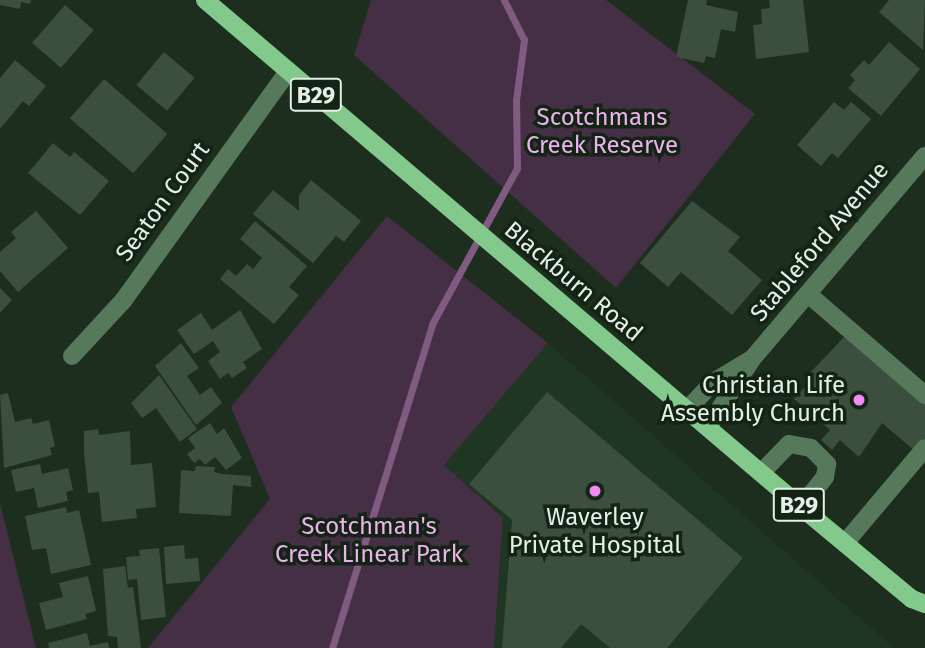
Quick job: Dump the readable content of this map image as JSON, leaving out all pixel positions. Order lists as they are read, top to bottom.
{
  "streets": {
    "main road": ["B29", "Blackburn Road"],
    "street": ["Seaton Court", "Stableford Avenue"]
  },
  "crossings": [
    ["Seaton Court", "Blackburn Road"],
    ["Stableford Avenue", "Blackburn Road"]
  ],
  "parks": ["Scotchmans Creek Reserve", "Scotchman's Creek Linear Park"],
  "places": ["Christian Life Assembly Church", "Waverley Private Hospital"]
}
